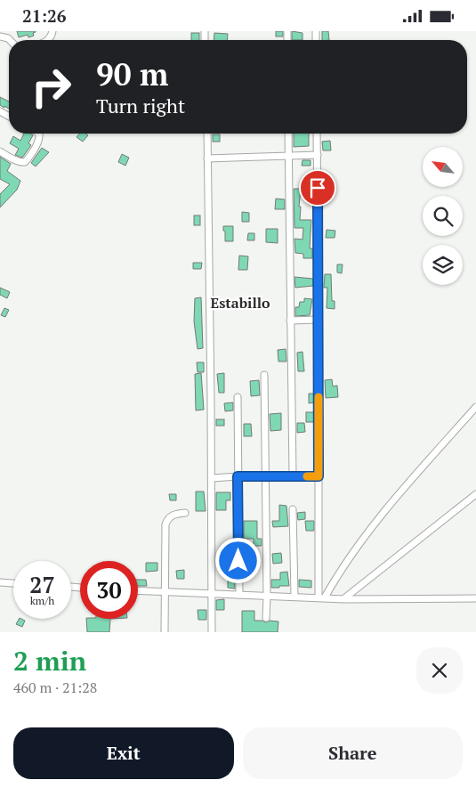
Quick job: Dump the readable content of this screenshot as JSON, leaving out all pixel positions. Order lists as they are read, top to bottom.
{
  "districts": ["Estabillo"],
  "north": "top left",
  "page": {
    "status": "21:26",
    "turn": ["90 m", "Turn right"],
    "speed": "27 km/h",
    "limit": "30",
    "heading": ["2 min", "460 m · 21:28"],
    "buttons": ["Exit", "Share"]
  }
}
